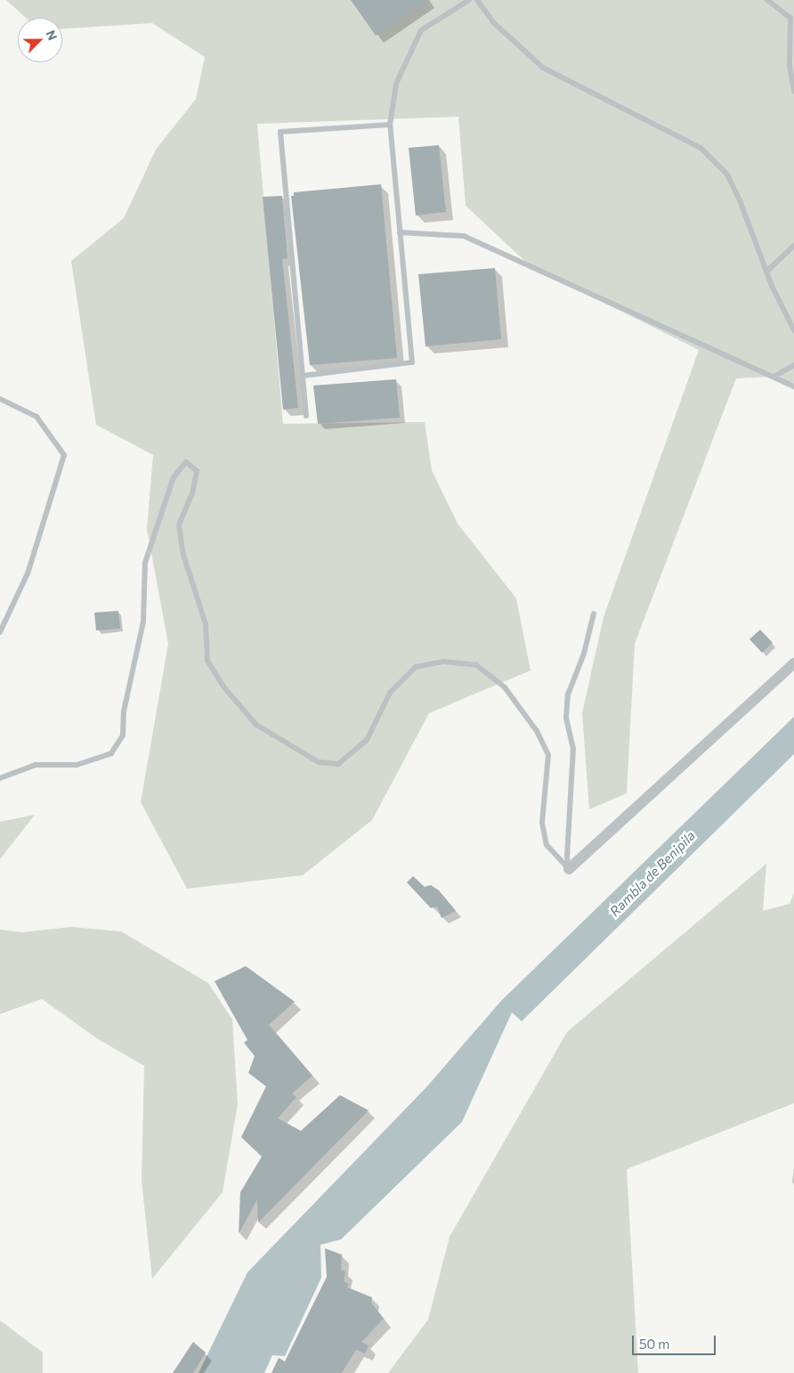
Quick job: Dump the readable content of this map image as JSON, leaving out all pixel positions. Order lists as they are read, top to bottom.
{
  "water": ["Rambla de Benipila"],
  "scale_bar": "50 m",
  "north": "top right"
}
